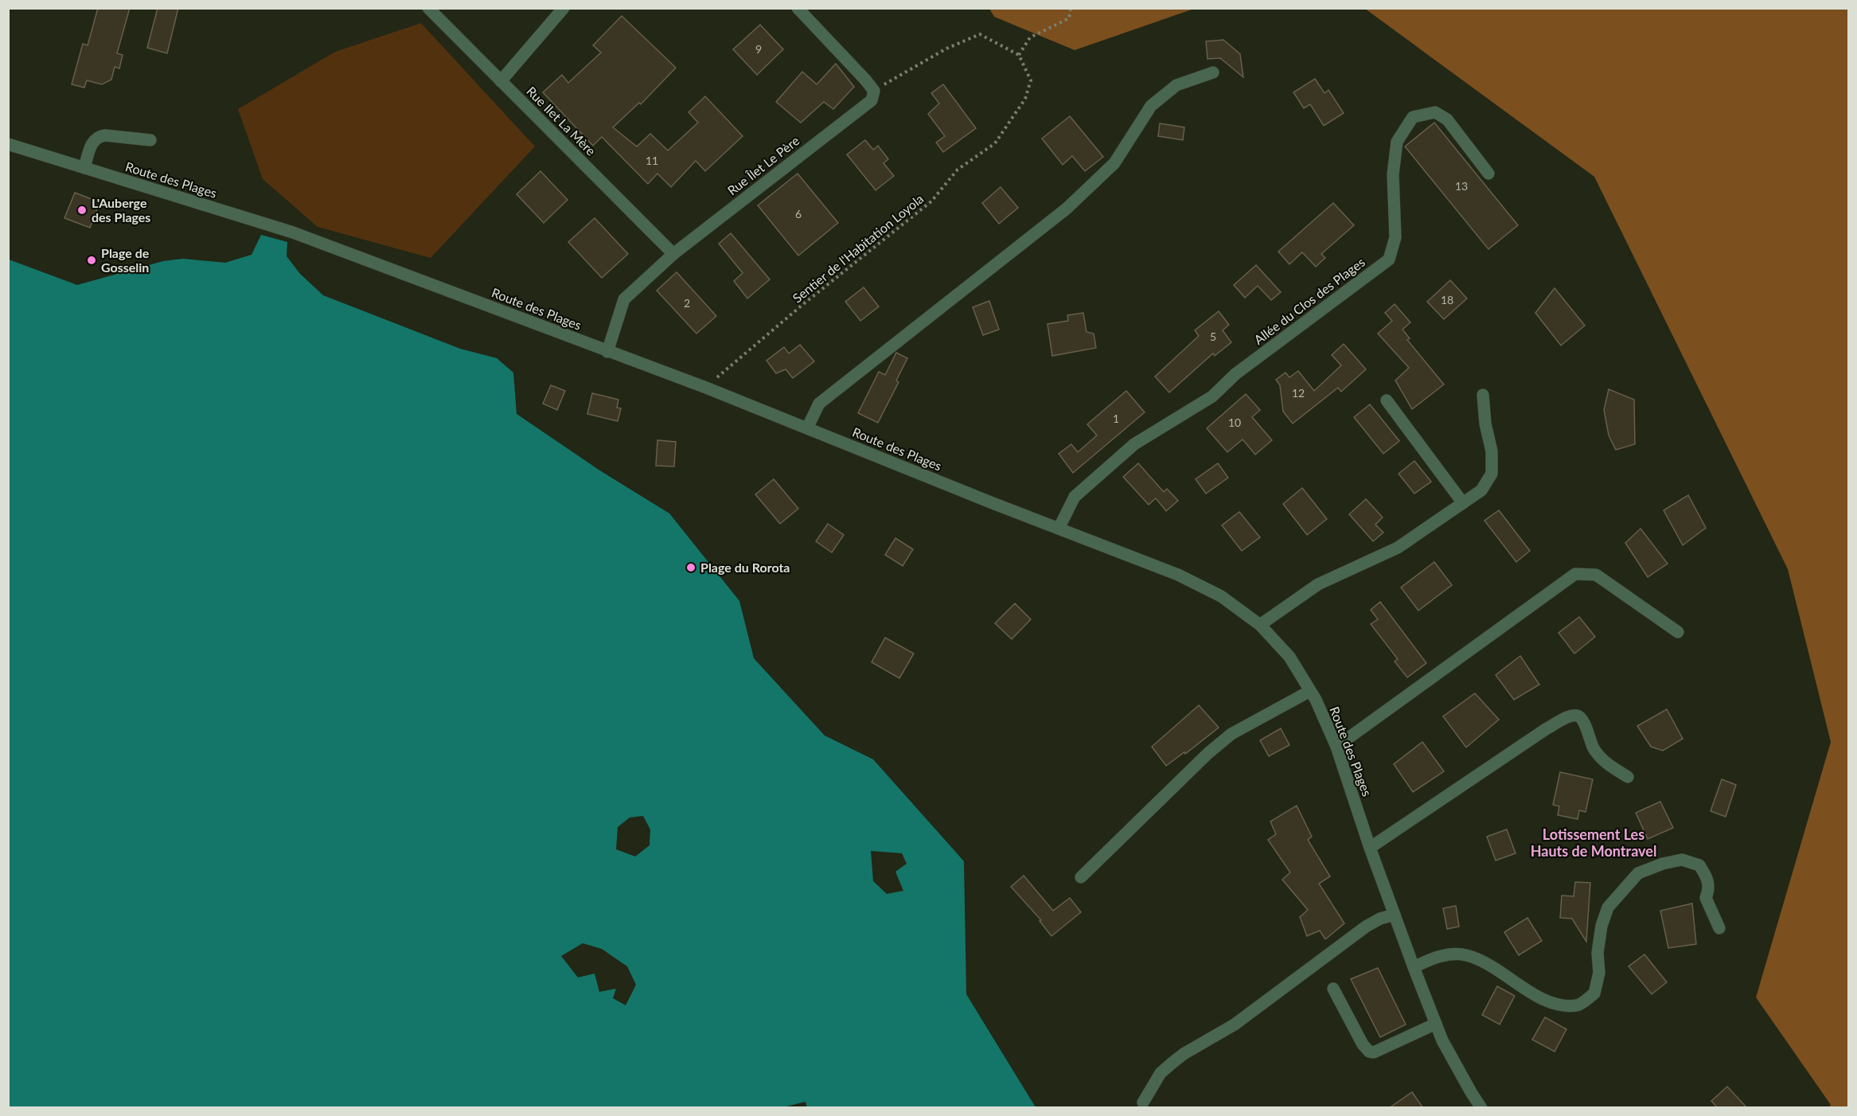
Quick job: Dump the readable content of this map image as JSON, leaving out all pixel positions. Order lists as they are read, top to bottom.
{
  "streets": {
    "street": [
      "Rue Ilet La Mère",
      "Rue Îlet Le Père",
      "Route des Plages",
      "Allée du Clos des Plages"
    ],
    "path": ["Sentier de l'Habitation Loyola"]
  },
  "crossings": [
    ["Rue Ilet La Mère", "Rue Îlet Le Père"],
    ["Rue Îlet Le Père", "Route des Plages"],
    ["Route des Plages", "Sentier de l'Habitation Loyola"],
    ["Route des Plages", "Allée du Clos des Plages"]
  ],
  "districts": ["Lotissement Les Hauts de Montravel"],
  "places": ["L'Auberge des Plages", "Plage de Gosselin", "Plage du Rorota"],
  "house_numbers": [
    "9",
    "11",
    "13",
    "6",
    "18",
    "2",
    "5",
    "12",
    "1",
    "10"
  ]
}
